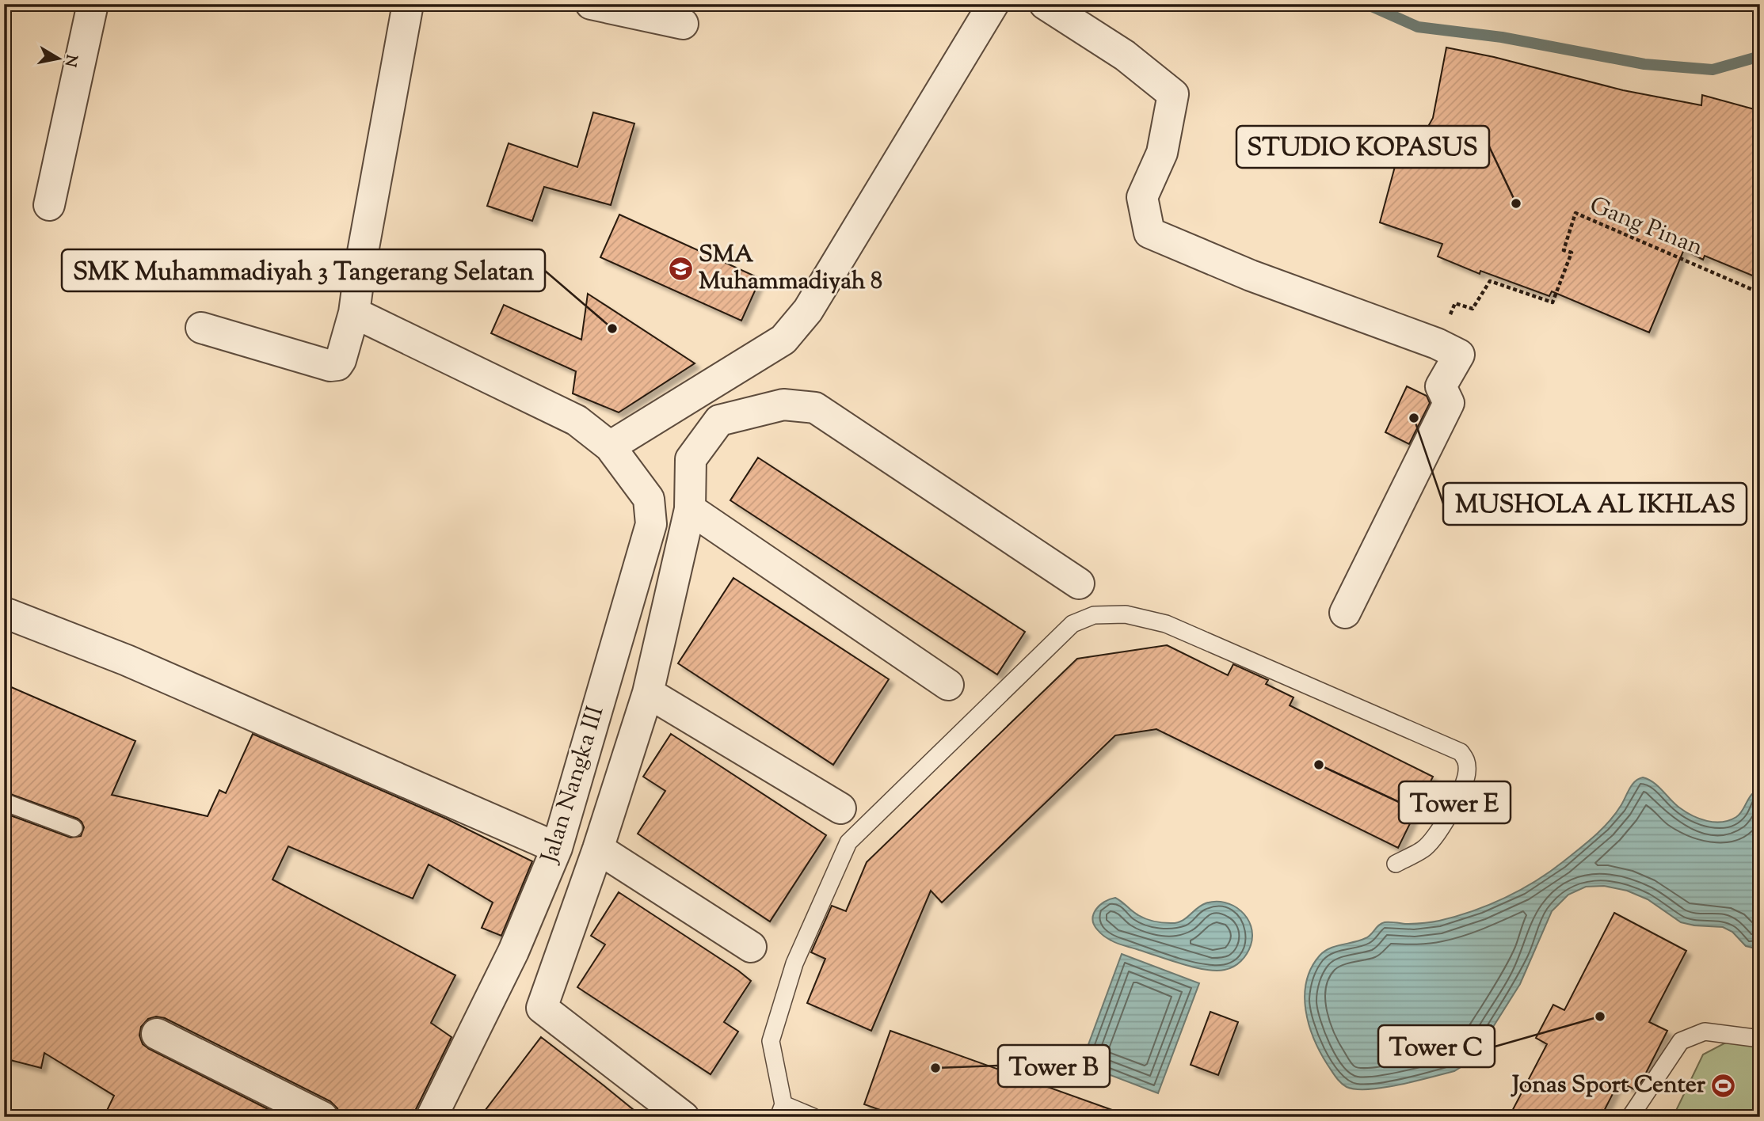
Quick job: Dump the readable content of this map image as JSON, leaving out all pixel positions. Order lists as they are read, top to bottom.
{
  "streets": {
    "street": ["Jalan Nangka III"],
    "path": ["Gang Pinan"]
  },
  "places": {
    "other": [
      "STUDIO KOPASUS",
      "SMK Muhammadiyah 3 Tangerang Selatan",
      "MUSHOLA AL IKHLAS",
      "Tower E",
      "Tower C",
      "Tower B"
    ],
    "school or university": ["SMA Muhammadiyah 8"],
    "sports": ["Jonas Sport Center"]
  },
  "north": "right"
}
